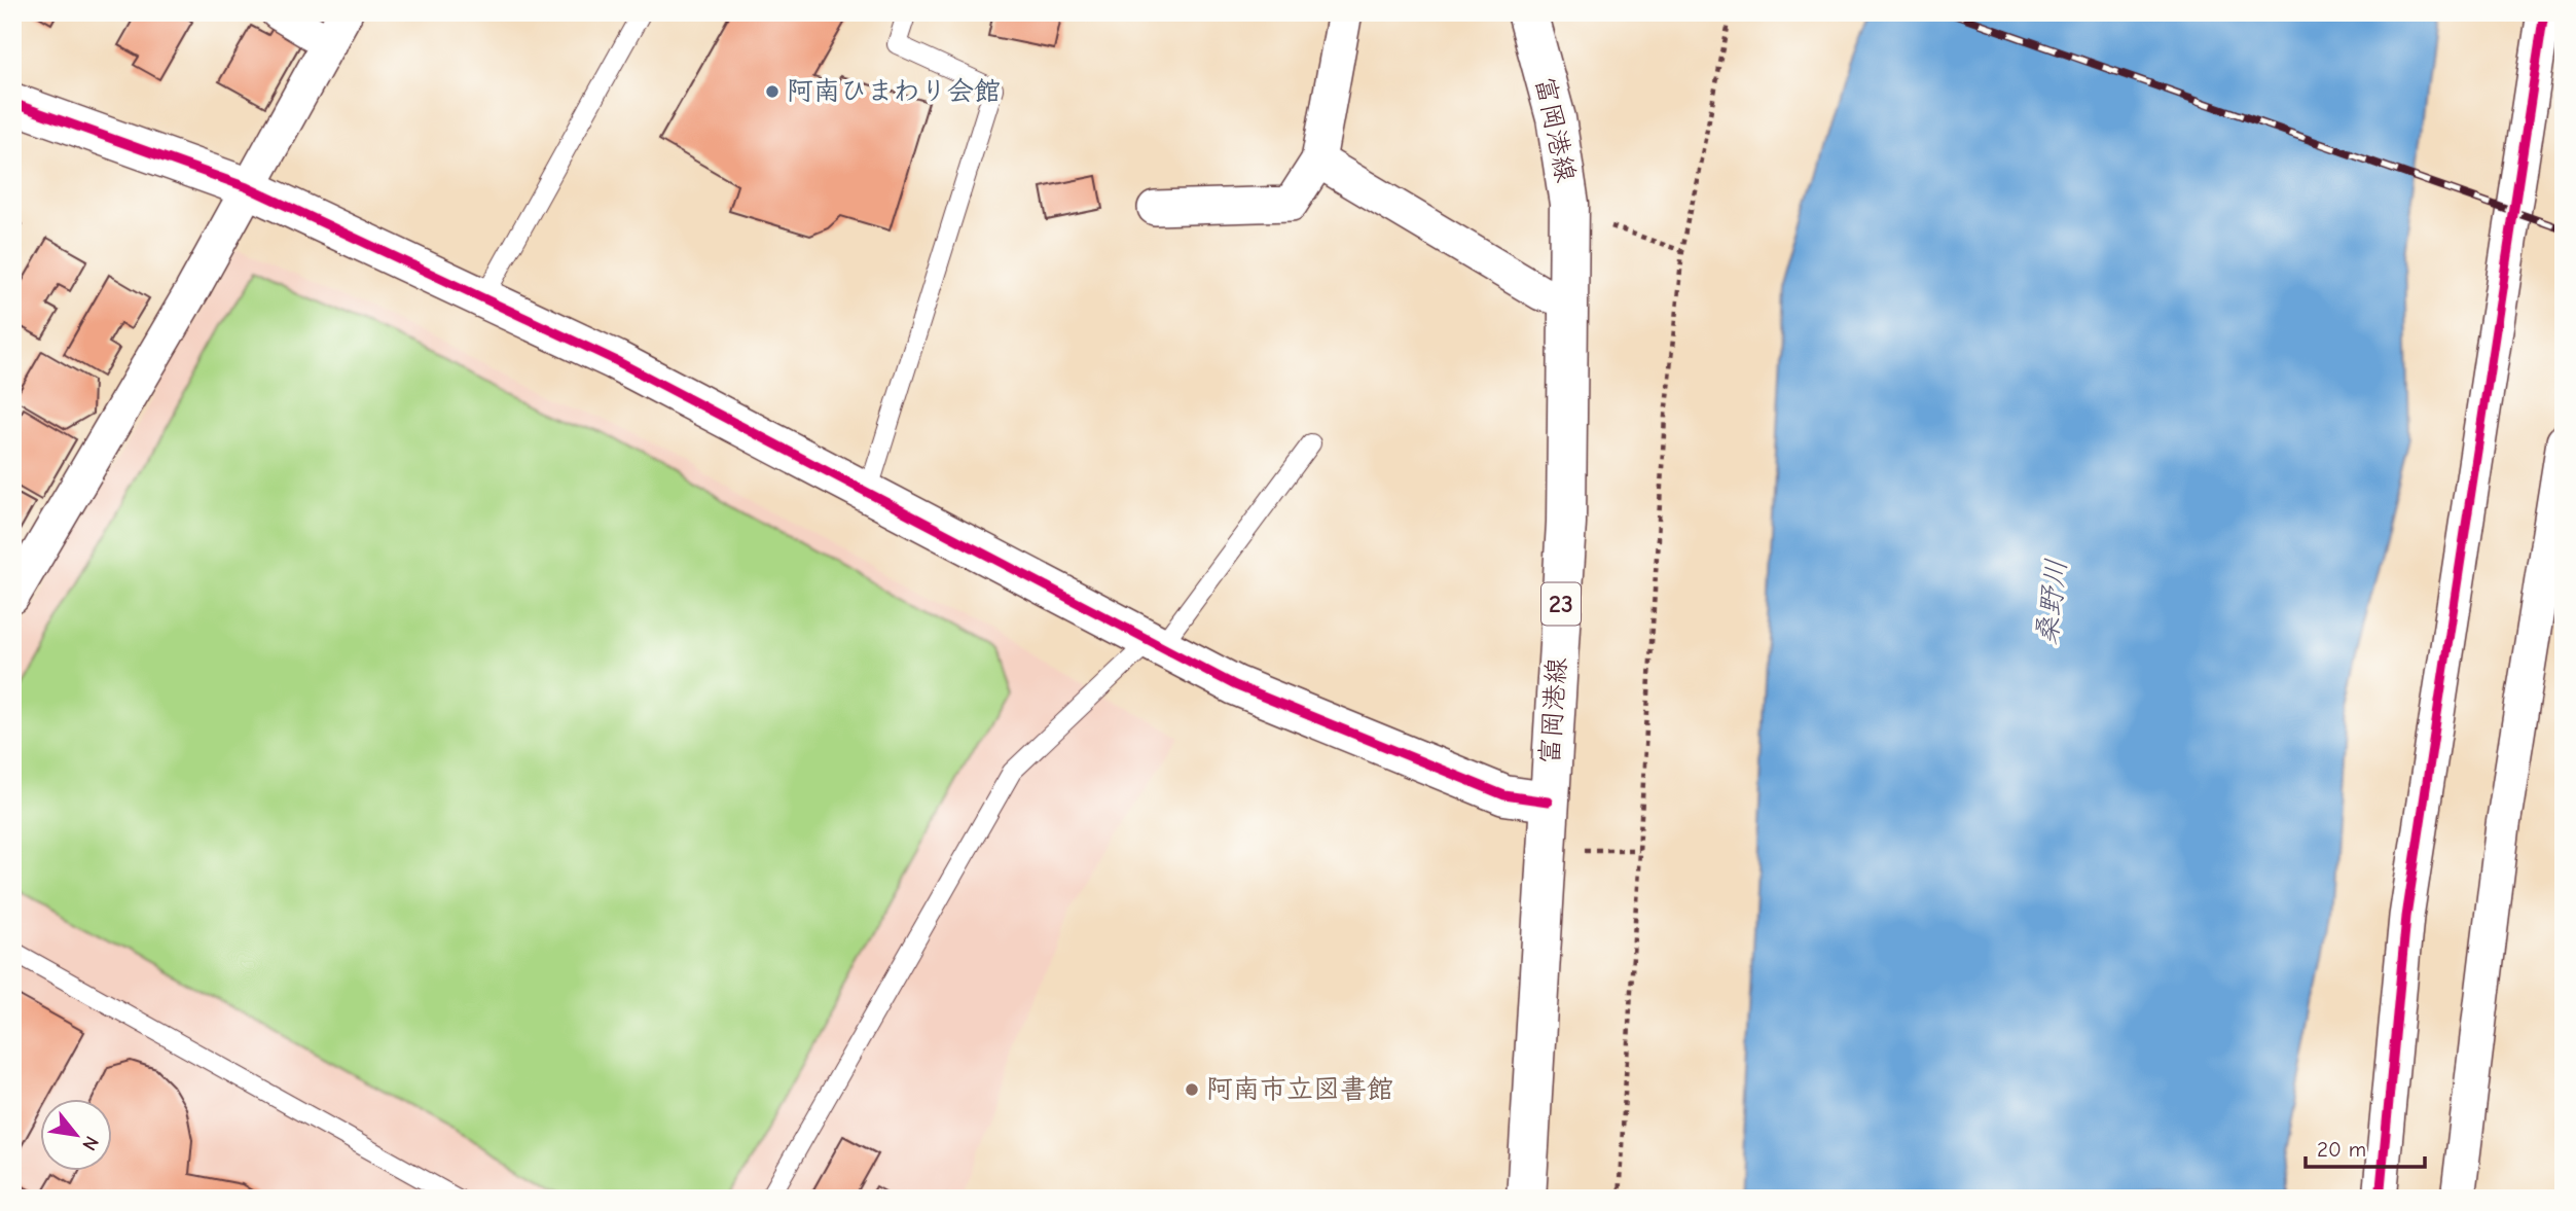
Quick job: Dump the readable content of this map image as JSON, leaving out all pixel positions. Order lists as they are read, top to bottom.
{
  "streets": {
    "street": ["富岡港線", "23"]
  },
  "water": ["桑野川"],
  "places": ["阿南ひまわり会館", "阿南市立図書館"],
  "scale_bar": "20 m",
  "north": "bottom right"
}
